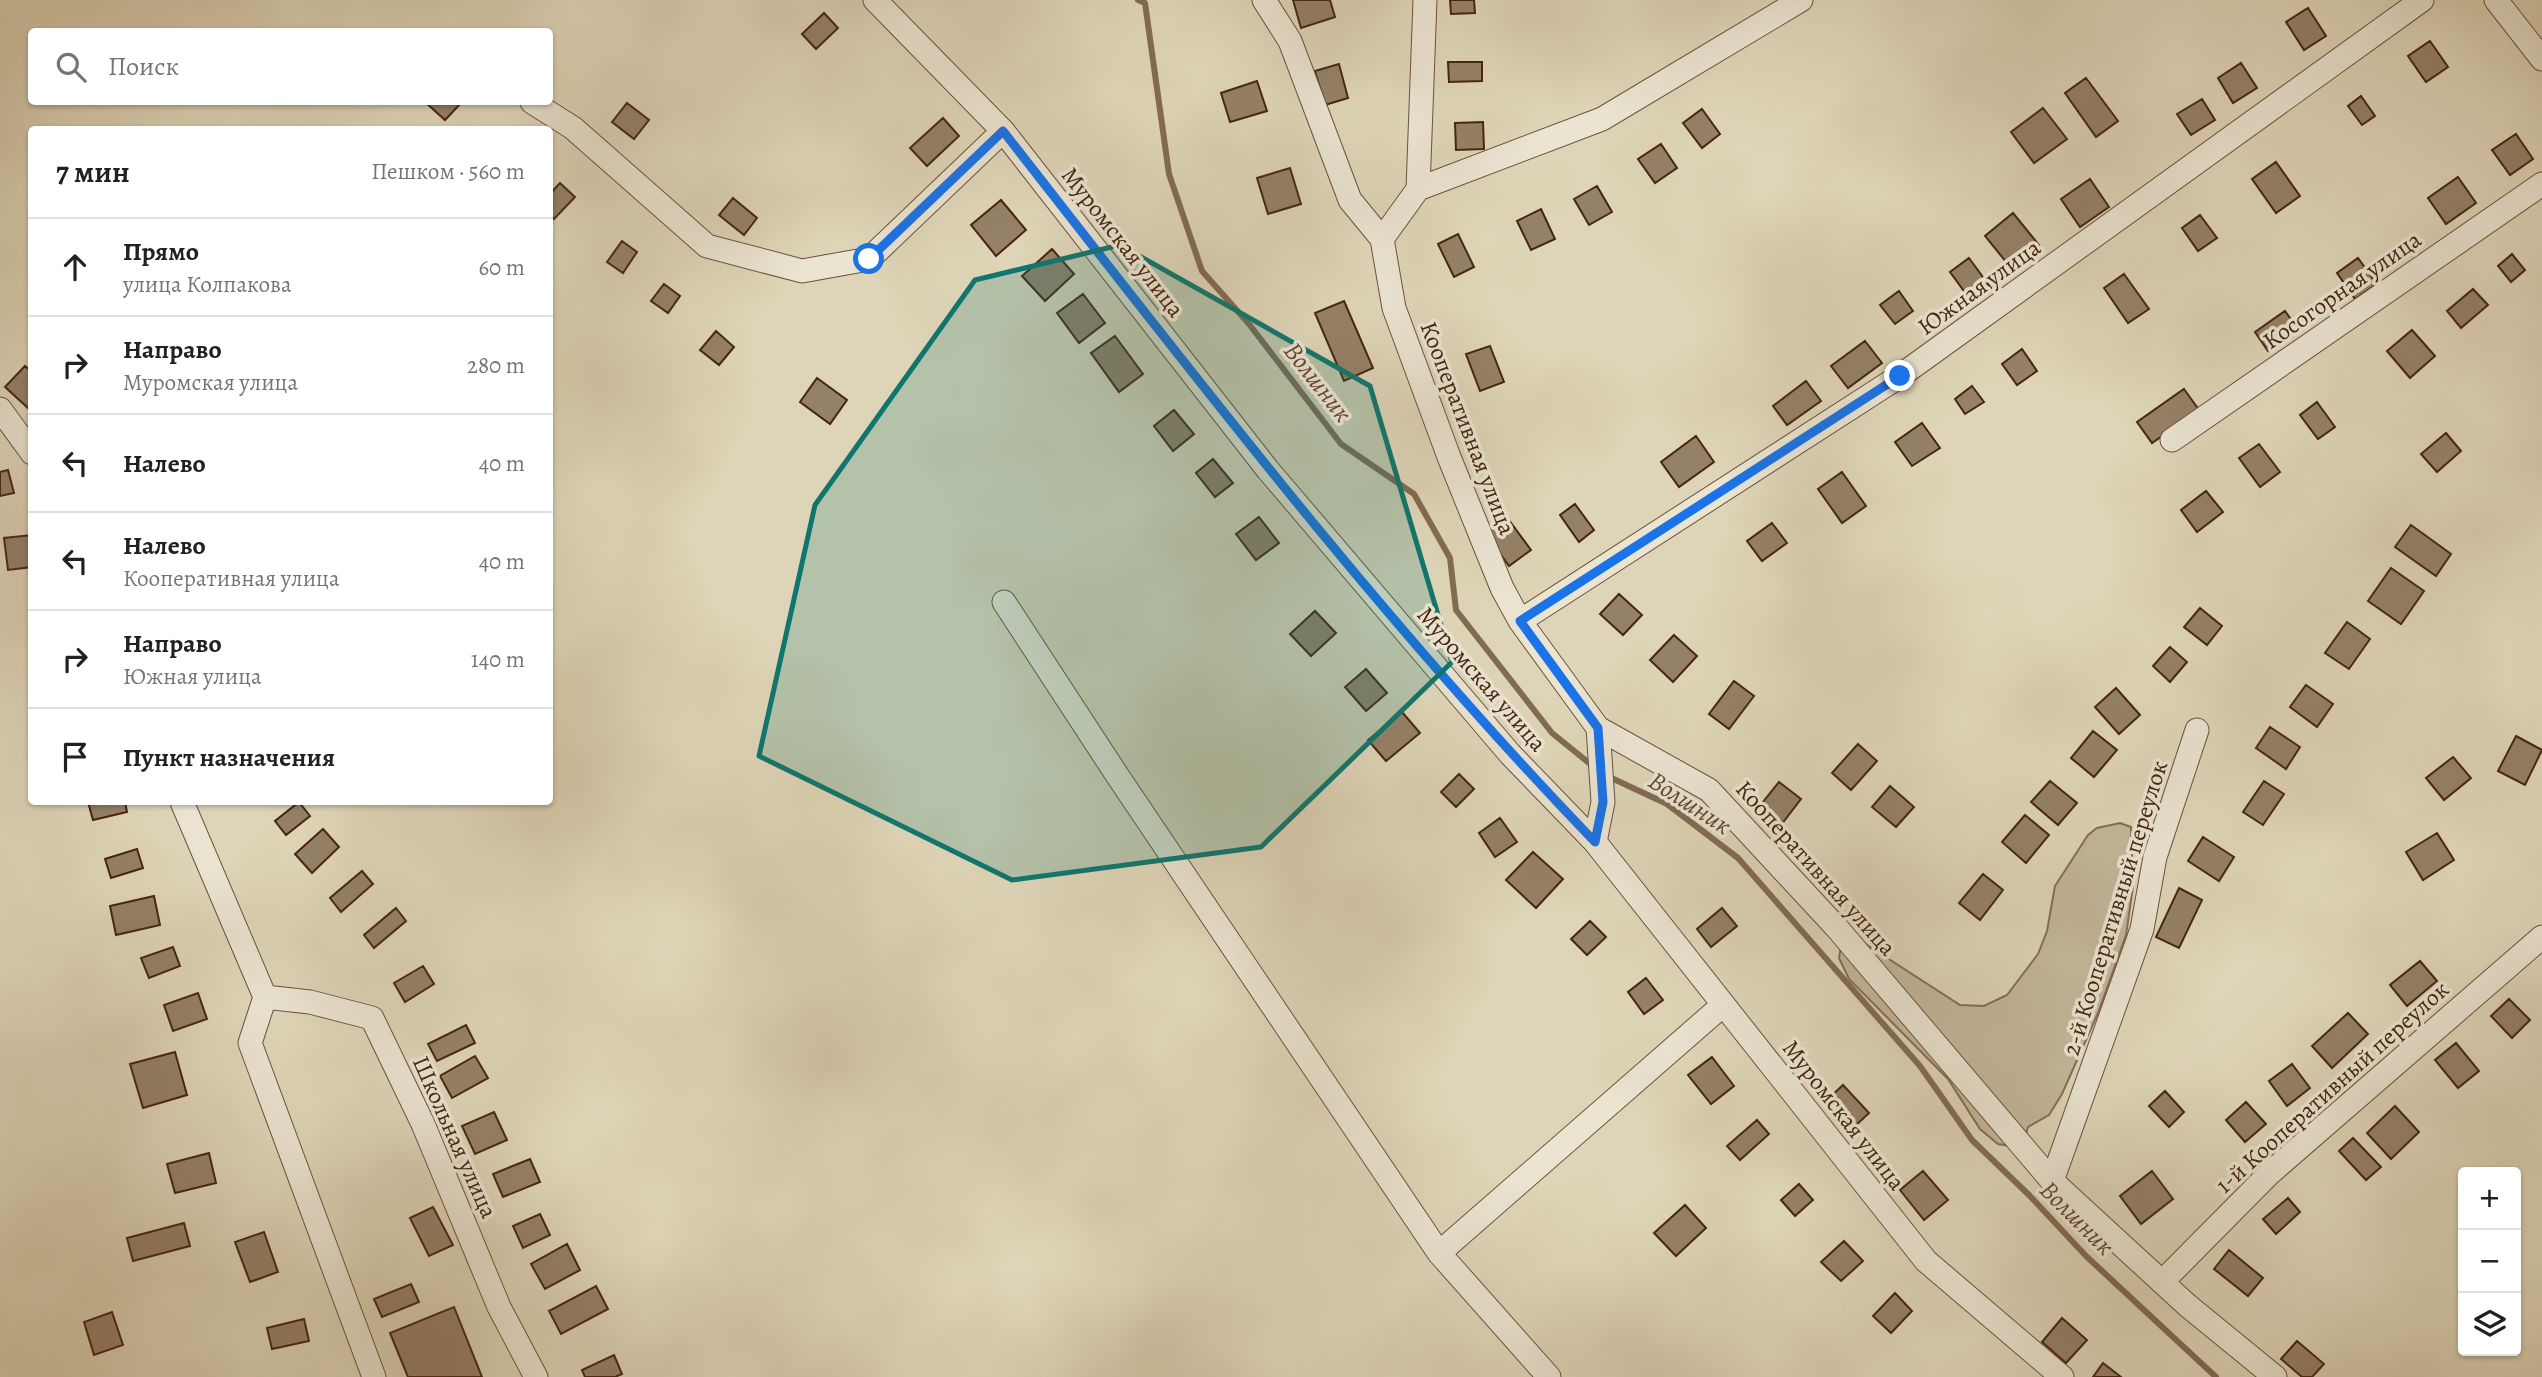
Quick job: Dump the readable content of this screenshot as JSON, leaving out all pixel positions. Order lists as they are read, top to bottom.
{
  "streets": {
    "street": [
      "Муромская улица",
      "Южная улица",
      "Косогорная улица",
      "Кооперативная улица",
      "2-й Кооперативный переулок",
      "1-й Кооперативный переулок",
      "Школьная улица"
    ]
  },
  "crossings": [
    ["Южная улица", "Кооперативная улица"],
    ["Кооперативная улица", "2-й Кооперативный переулок"],
    ["Кооперативная улица", "1-й Кооперативный переулок"]
  ],
  "water": ["Волшник"],
  "page": {
    "search": "Поиск",
    "heading": ["7 мин", "Пешком · 560 m"],
    "list": [
      ["Прямо", "улица Колпакова", "60 m"],
      ["Направо", "Муромская улица", "280 m"],
      ["Налево", "40 m"],
      ["Налево", "Кооперативная улица", "40 m"],
      ["Направо", "Южная улица", "140 m"],
      "Пункт назначения"
    ],
    "map_buttons": ["+", "−"]
  }
}
